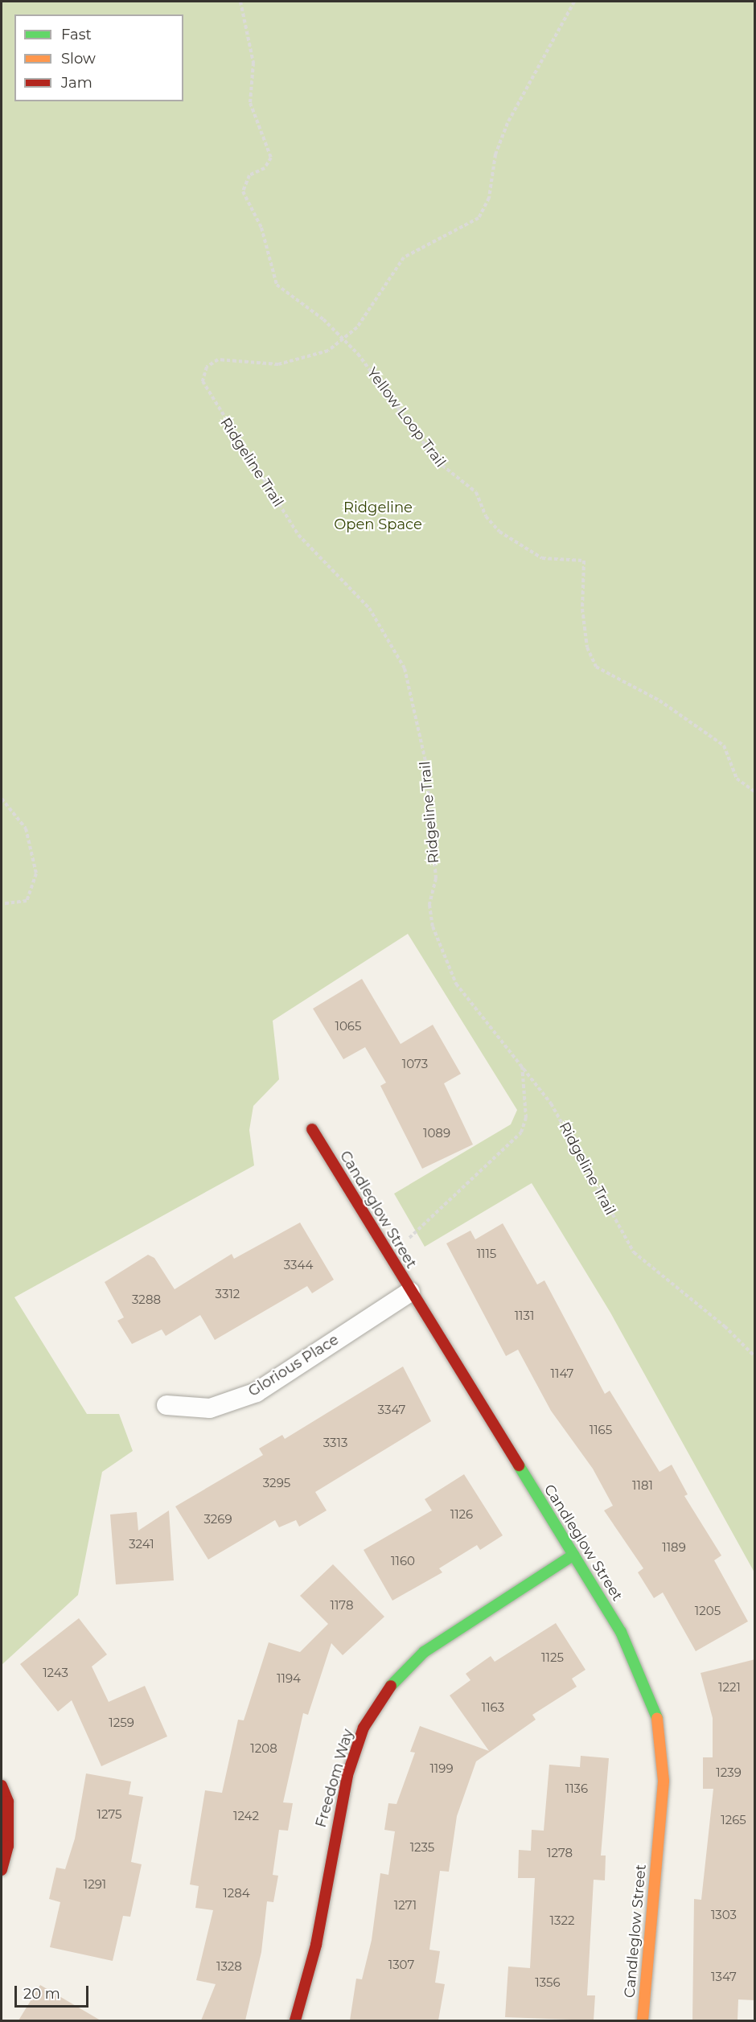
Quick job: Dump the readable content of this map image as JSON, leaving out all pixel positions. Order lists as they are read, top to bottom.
{
  "streets": {
    "street": ["Candleglow Street", "Glorious Place", "Freedom Way"],
    "path": ["Yellow Loop Trail", "Ridgeline Trail"]
  },
  "crossings": [
    ["Yellow Loop Trail", "Ridgeline Trail"],
    ["Candleglow Street", "Glorious Place"],
    ["Candleglow Street", "Freedom Way"]
  ],
  "parks": ["Ridgeline Open Space"],
  "house_numbers": [
    "1065",
    "1073",
    "1089",
    "1115",
    "3344",
    "3312",
    "3288",
    "1131",
    "1147",
    "3347",
    "1165",
    "3313",
    "3295",
    "1181",
    "1126",
    "3269",
    "3241",
    "1189",
    "1160",
    "1178",
    "1205",
    "1125",
    "1243",
    "1194",
    "1221",
    "1163",
    "1259",
    "1208",
    "1199",
    "1239",
    "1136",
    "1275",
    "1242",
    "1265",
    "1235",
    "1278",
    "1291",
    "1284",
    "1271",
    "1303",
    "1322",
    "1307",
    "1328",
    "1347",
    "1356"
  ],
  "legend": ["Fast", "Slow", "Jam"],
  "scale_bar": "20 m"
}
